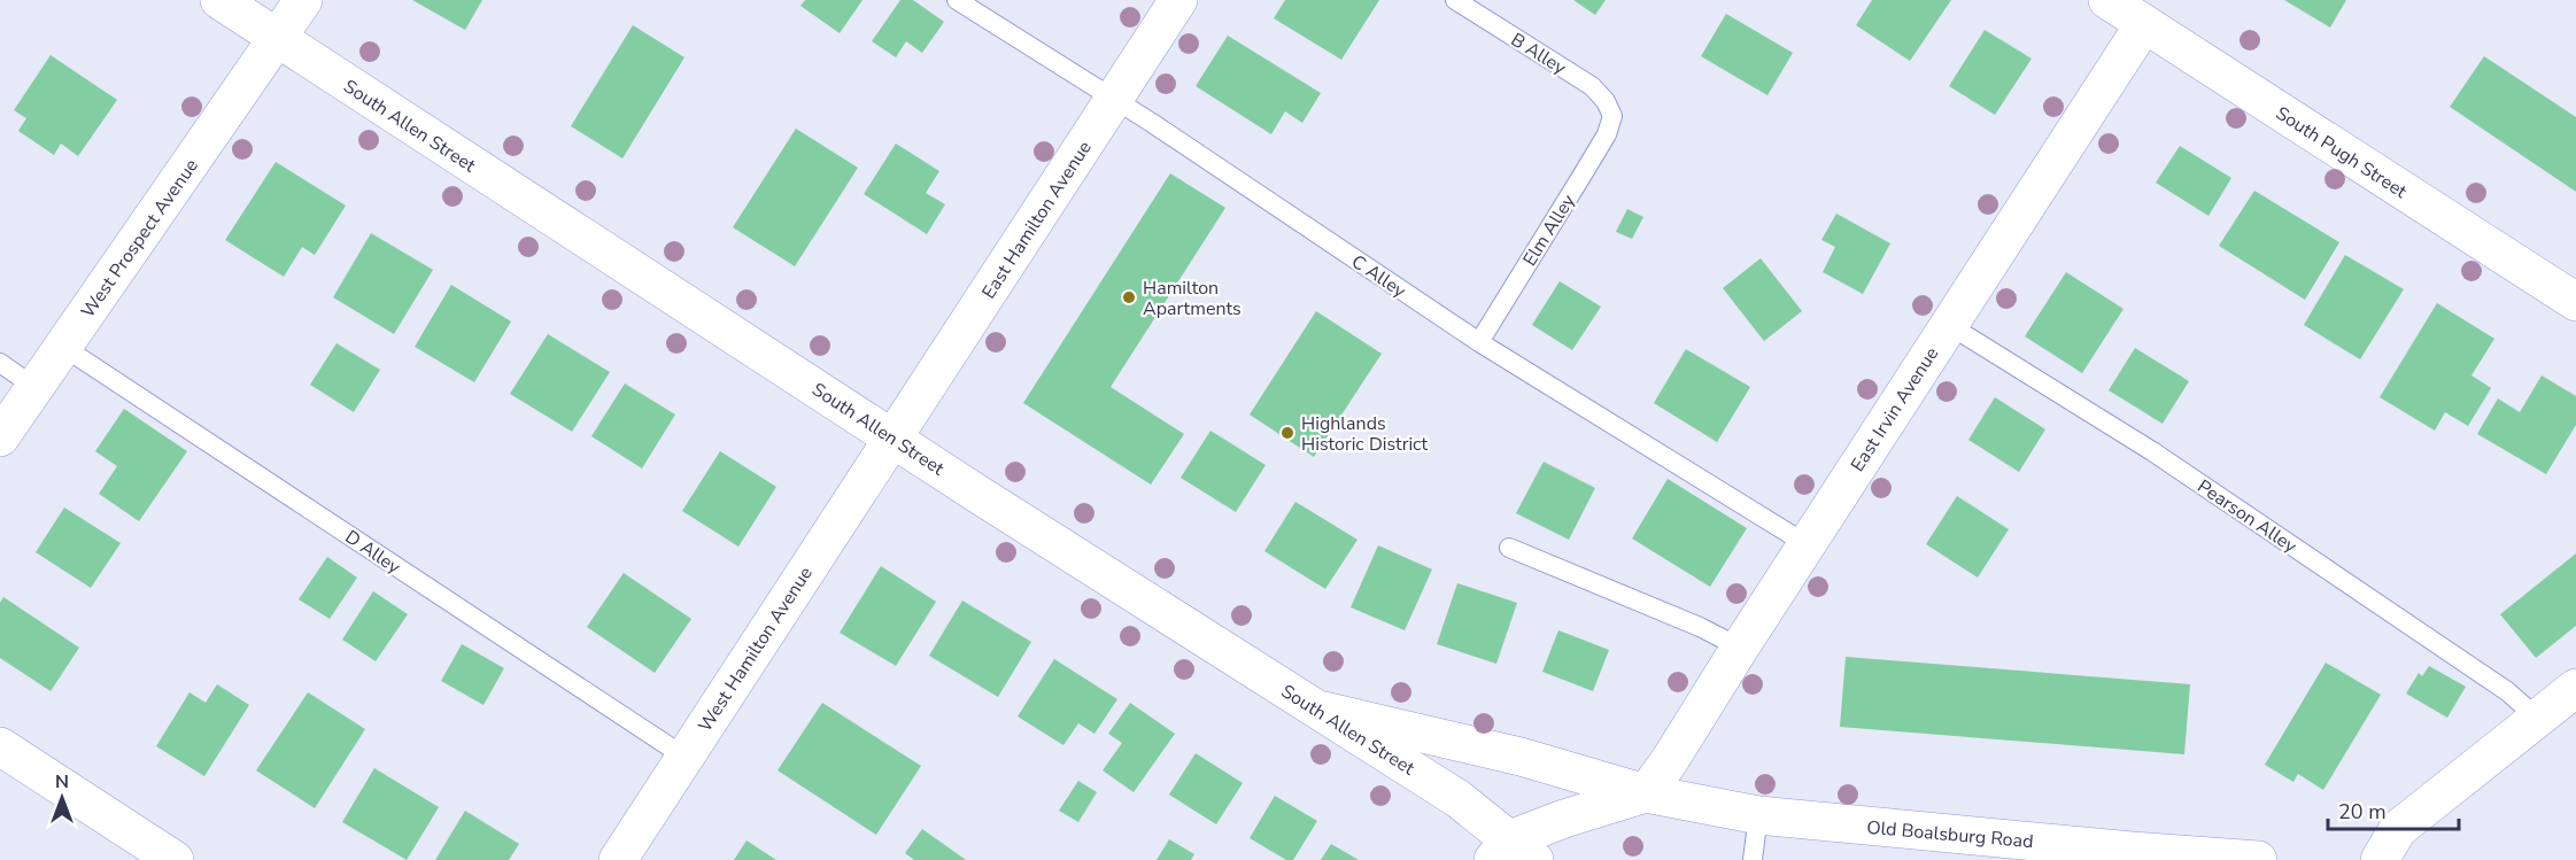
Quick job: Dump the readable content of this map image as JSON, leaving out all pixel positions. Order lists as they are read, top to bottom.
{
  "streets": {
    "street": [
      "South Allen Street",
      "South Pugh Street",
      "East Hamilton Avenue",
      "West Prospect Avenue",
      "East Irvin Avenue",
      "West Hamilton Avenue",
      "Old Boalsburg Road"
    ],
    "lane": [
      "B Alley",
      "Elm Alley",
      "C Alley",
      "Pearson Alley",
      "D Alley"
    ]
  },
  "crossings": [
    ["B Alley", "Elm Alley"],
    ["South Allen Street", "East Hamilton Avenue"],
    ["South Allen Street", "West Prospect Avenue"],
    ["South Allen Street", "West Hamilton Avenue"],
    ["South Allen Street", "Old Boalsburg Road"],
    ["South Pugh Street", "East Irvin Avenue"],
    ["East Hamilton Avenue", "C Alley"],
    ["East Hamilton Avenue", "West Hamilton Avenue"],
    ["Elm Alley", "C Alley"],
    ["West Prospect Avenue", "D Alley"],
    ["C Alley", "East Irvin Avenue"],
    ["East Irvin Avenue", "Pearson Alley"],
    ["East Irvin Avenue", "Old Boalsburg Road"],
    ["D Alley", "West Hamilton Avenue"]
  ],
  "places": ["Hamilton Apartments", "Highlands Historic District"],
  "scale_bar": "20 m",
  "north": "top"
}
